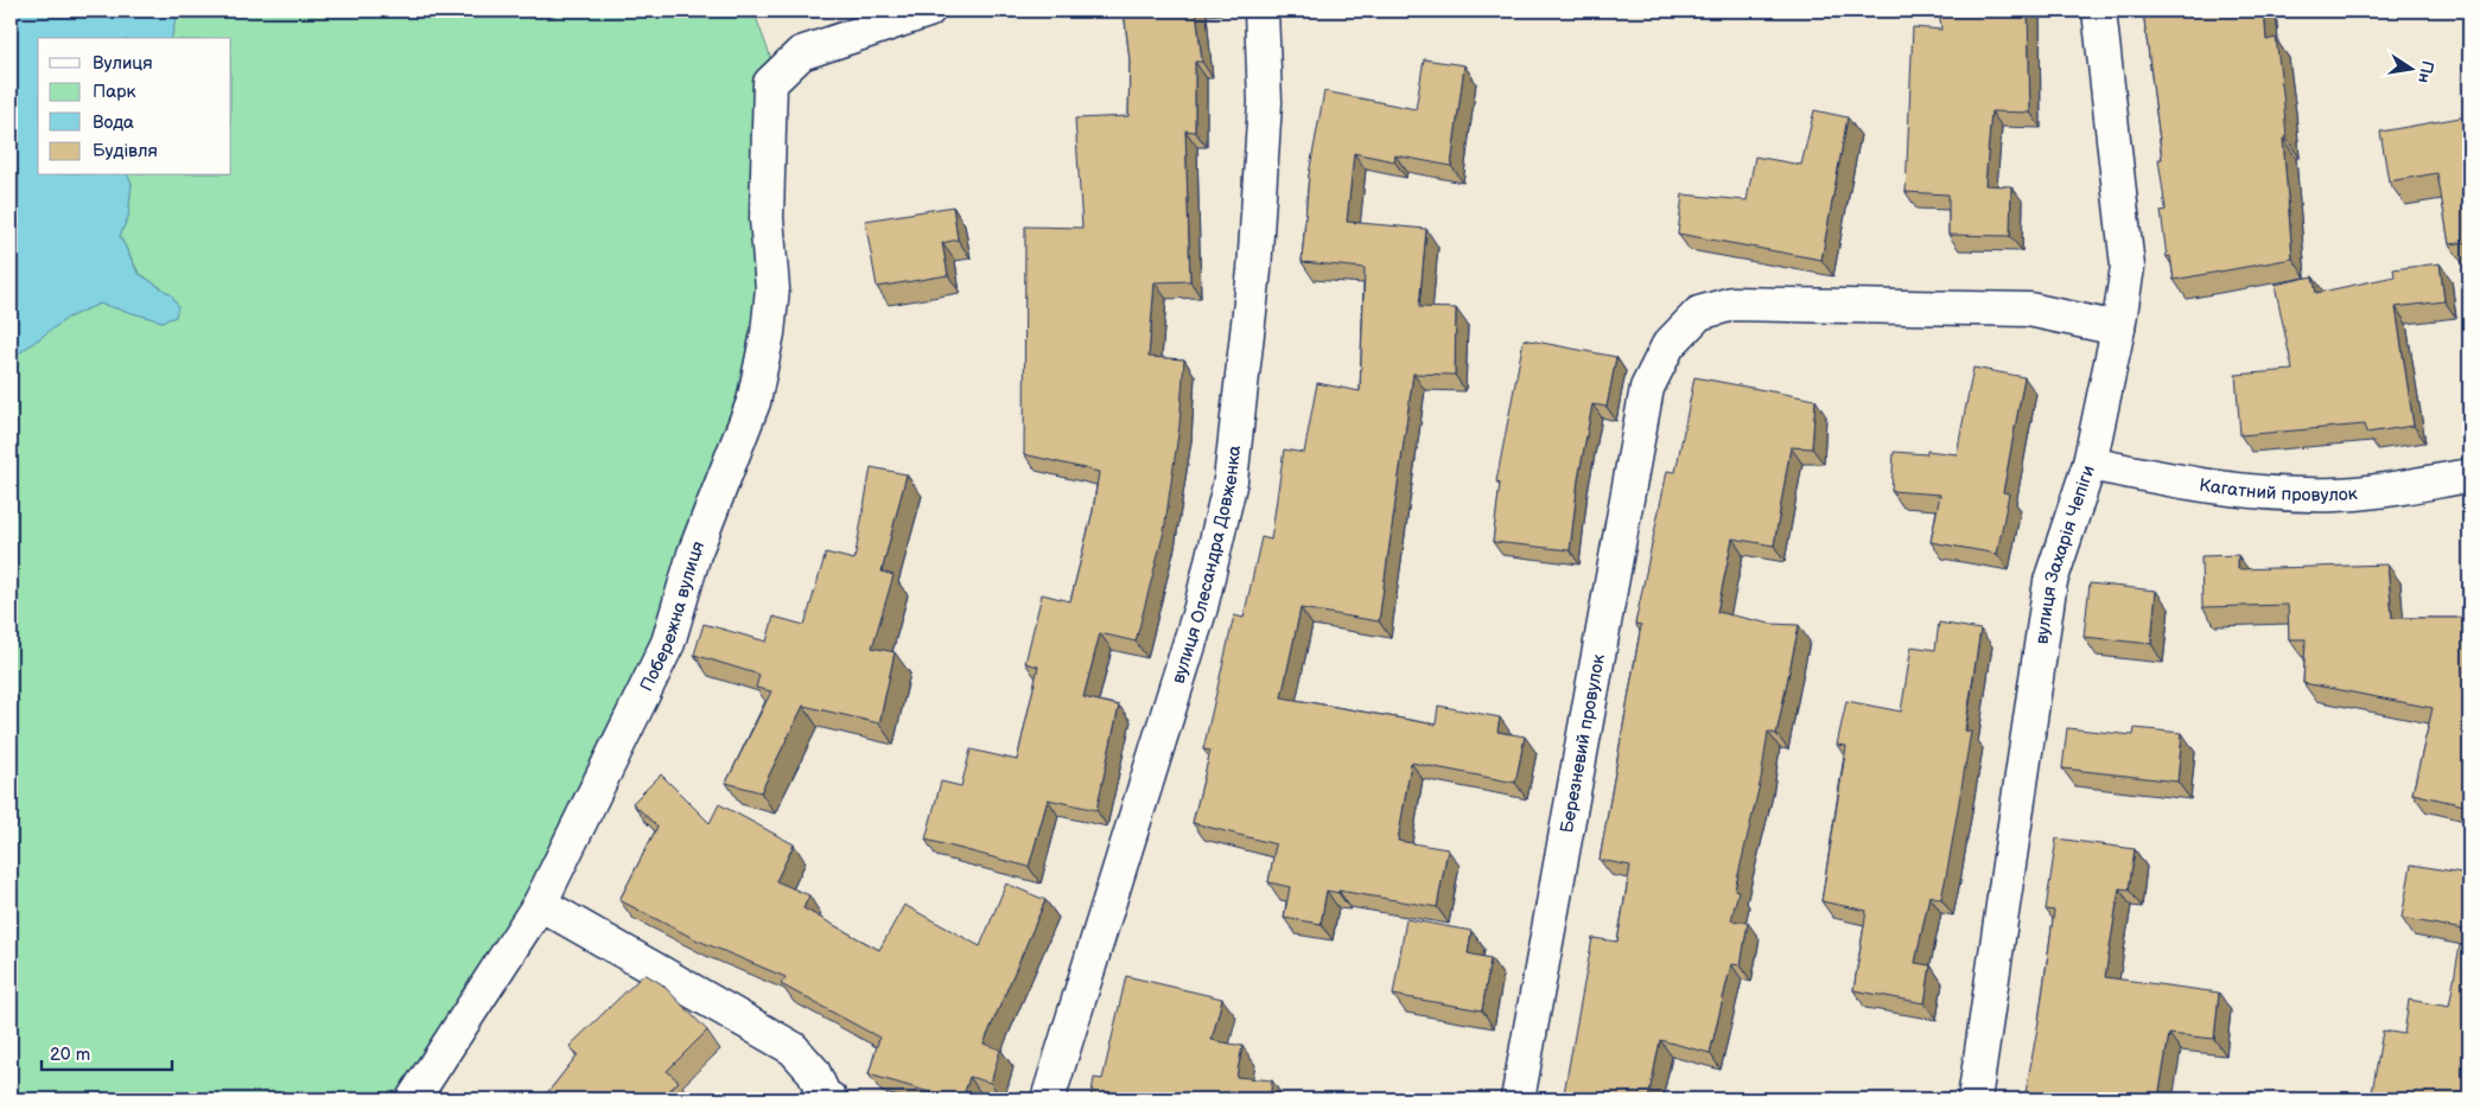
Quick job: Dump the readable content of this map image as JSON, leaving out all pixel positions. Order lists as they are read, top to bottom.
{
  "streets": {
    "street": [
      "Кагатний провулок",
      "вулиця Захарія Чепіги",
      "вулиця Олесандра Довженка",
      "Побережна вулиця",
      "Березневий провулок"
    ]
  },
  "crossings": [
    ["Кагатний провулок", "вулиця Захарія Чепіги"],
    ["вулиця Захарія Чепіги", "Березневий провулок"]
  ],
  "legend": [
    "Вулиця",
    "Парк",
    "Вода",
    "Будівля"
  ],
  "scale_bar": "20 m",
  "north": "right"
}
